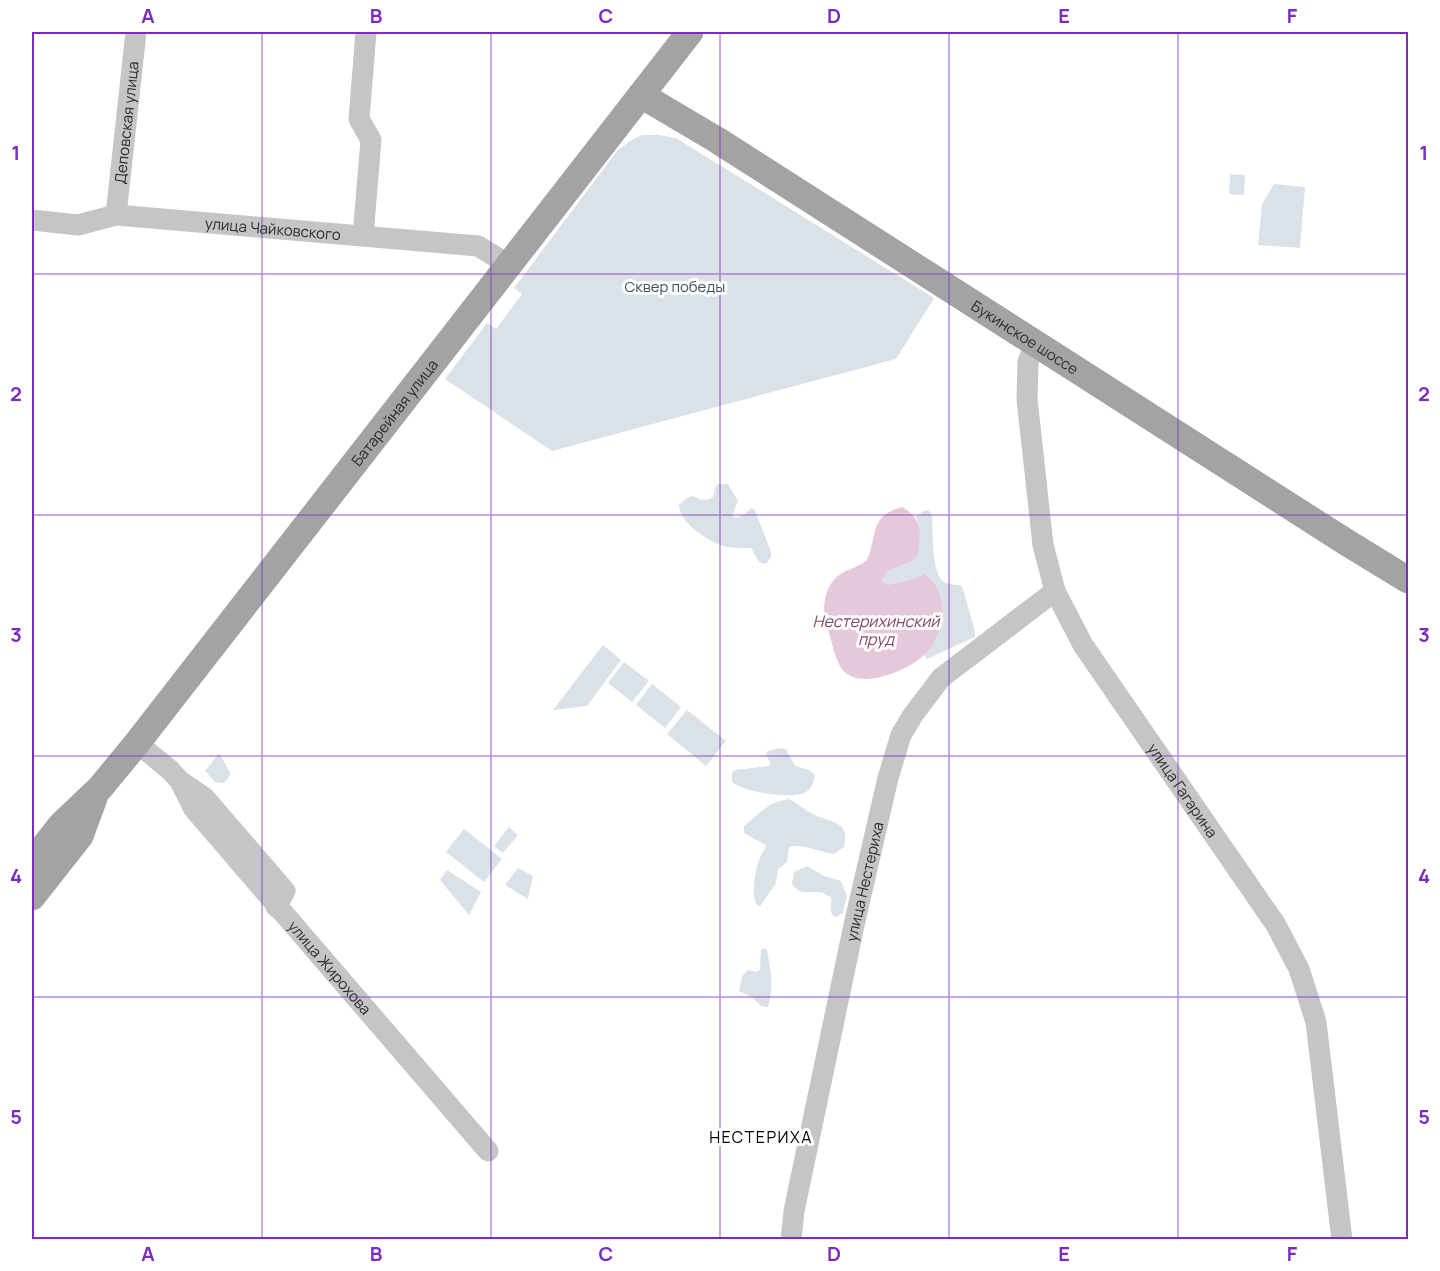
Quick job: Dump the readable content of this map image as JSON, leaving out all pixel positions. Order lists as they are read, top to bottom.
{
  "streets": {
    "main road": ["Букинское шоссе", "Батарейная улица"],
    "street": [
      "Деповская улица",
      "улица Чайковского",
      "улица Гагарина",
      "улица Нестериха",
      "улица Жирохова"
    ]
  },
  "crossings": [
    ["Деповская улица", "улица Чайковского"],
    ["улица Чайковского", "Батарейная улица"],
    ["Букинское шоссе", "Батарейная улица"],
    ["Букинское шоссе", "улица Гагарина"],
    ["Батарейная улица", "улица Жирохова"],
    ["улица Гагарина", "улица Нестериха"]
  ],
  "districts": ["НЕСТЕРИХА"],
  "water": ["Нестерихинский пруд"],
  "parks": ["Сквер победы"],
  "grid": {
    "columns": [
      "A",
      "B",
      "C",
      "D",
      "E",
      "F"
    ],
    "rows": [
      "1",
      "2",
      "3",
      "4",
      "5"
    ]
  }
}
